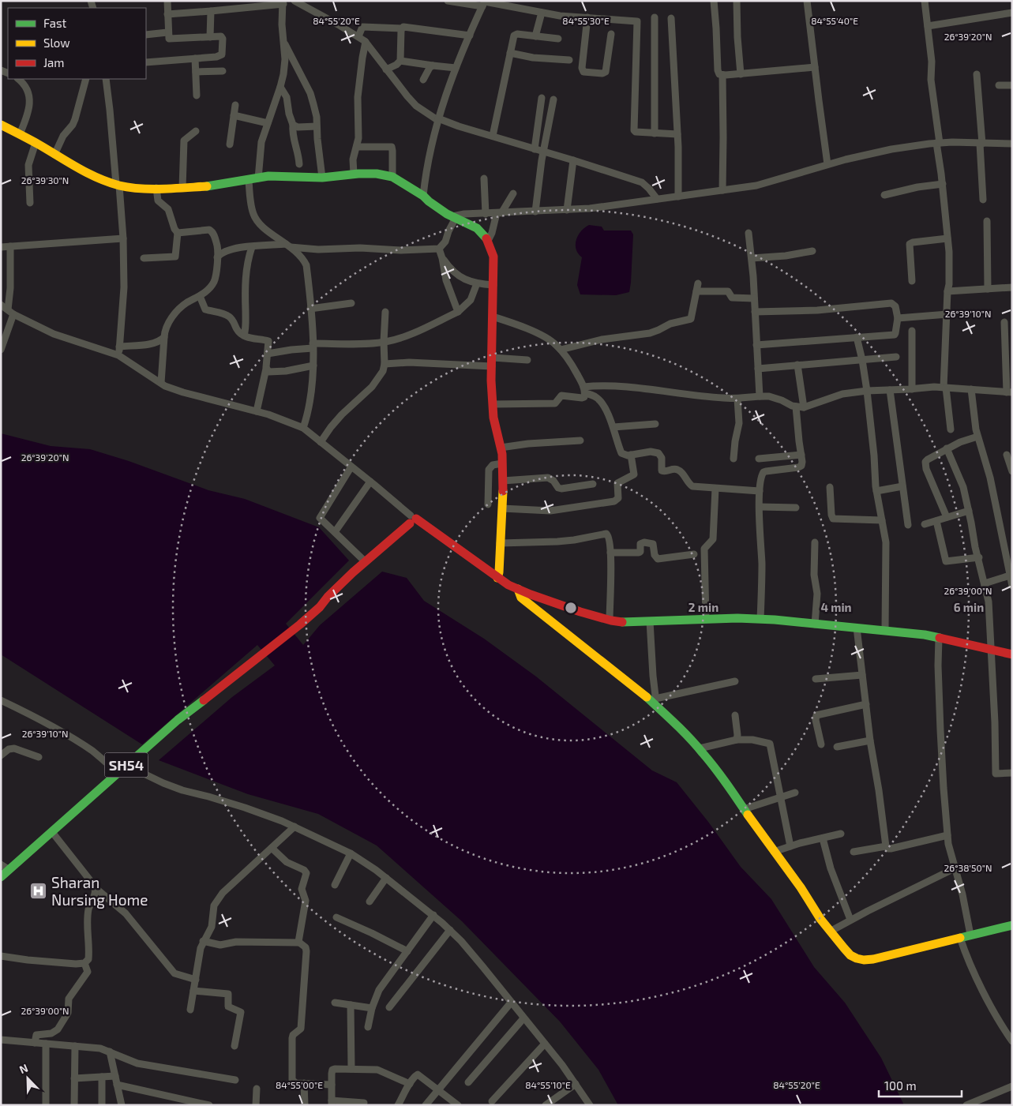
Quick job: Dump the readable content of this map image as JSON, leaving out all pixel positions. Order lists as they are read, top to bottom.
{
  "streets": {
    "street": ["SH54"]
  },
  "places": {
    "hospital": ["Sharan Nursing Home"]
  },
  "legend": ["Fast", "Slow", "Jam"],
  "scale_bar": "100 m",
  "north": "top left",
  "coordinates": [
    "84°55'20\"E",
    "84°55'30\"E",
    "84°55'40\"E",
    "26°39'20\"N",
    "26°39'30\"N",
    "26°39'10\"N",
    "26°39'00\"N",
    "26°38'50\"N",
    "84°55'00\"E",
    "84°55'10\"E"
  ],
  "rings": ["2 min", "4 min", "6 min"]
}
